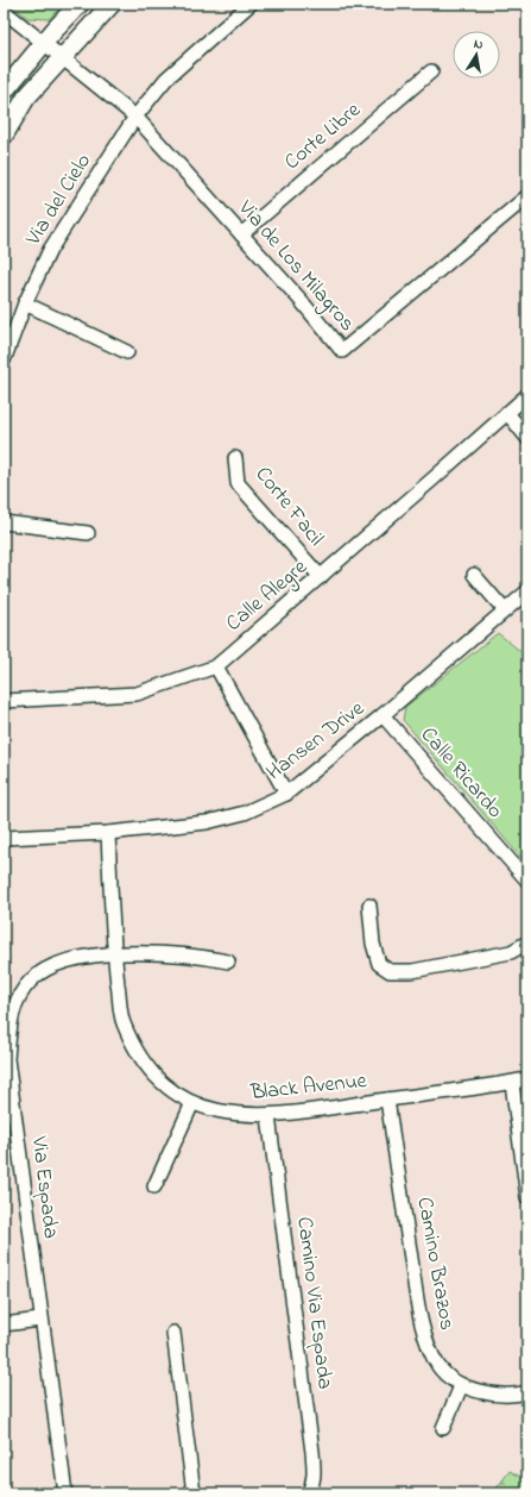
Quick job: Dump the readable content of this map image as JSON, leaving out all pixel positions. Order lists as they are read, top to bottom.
{
  "streets": {
    "street": [
      "Corte Libre",
      "Via del Cielo",
      "Via de Los Milagros",
      "Corte Facil",
      "Calle Alegre",
      "Hansen Drive",
      "Calle Ricardo",
      "Black Avenue",
      "Via Espada",
      "Camino Brazos",
      "Camino Via Espada"
    ]
  },
  "crossings": [
    ["Corte Libre", "Via de Los Milagros"],
    ["Via del Cielo", "Via de Los Milagros"],
    ["Corte Facil", "Calle Alegre"],
    ["Hansen Drive", "Calle Ricardo"],
    ["Hansen Drive", "Black Avenue"],
    ["Black Avenue", "Via Espada"],
    ["Black Avenue", "Camino Brazos"],
    ["Black Avenue", "Camino Via Espada"]
  ],
  "north": "top"
}
